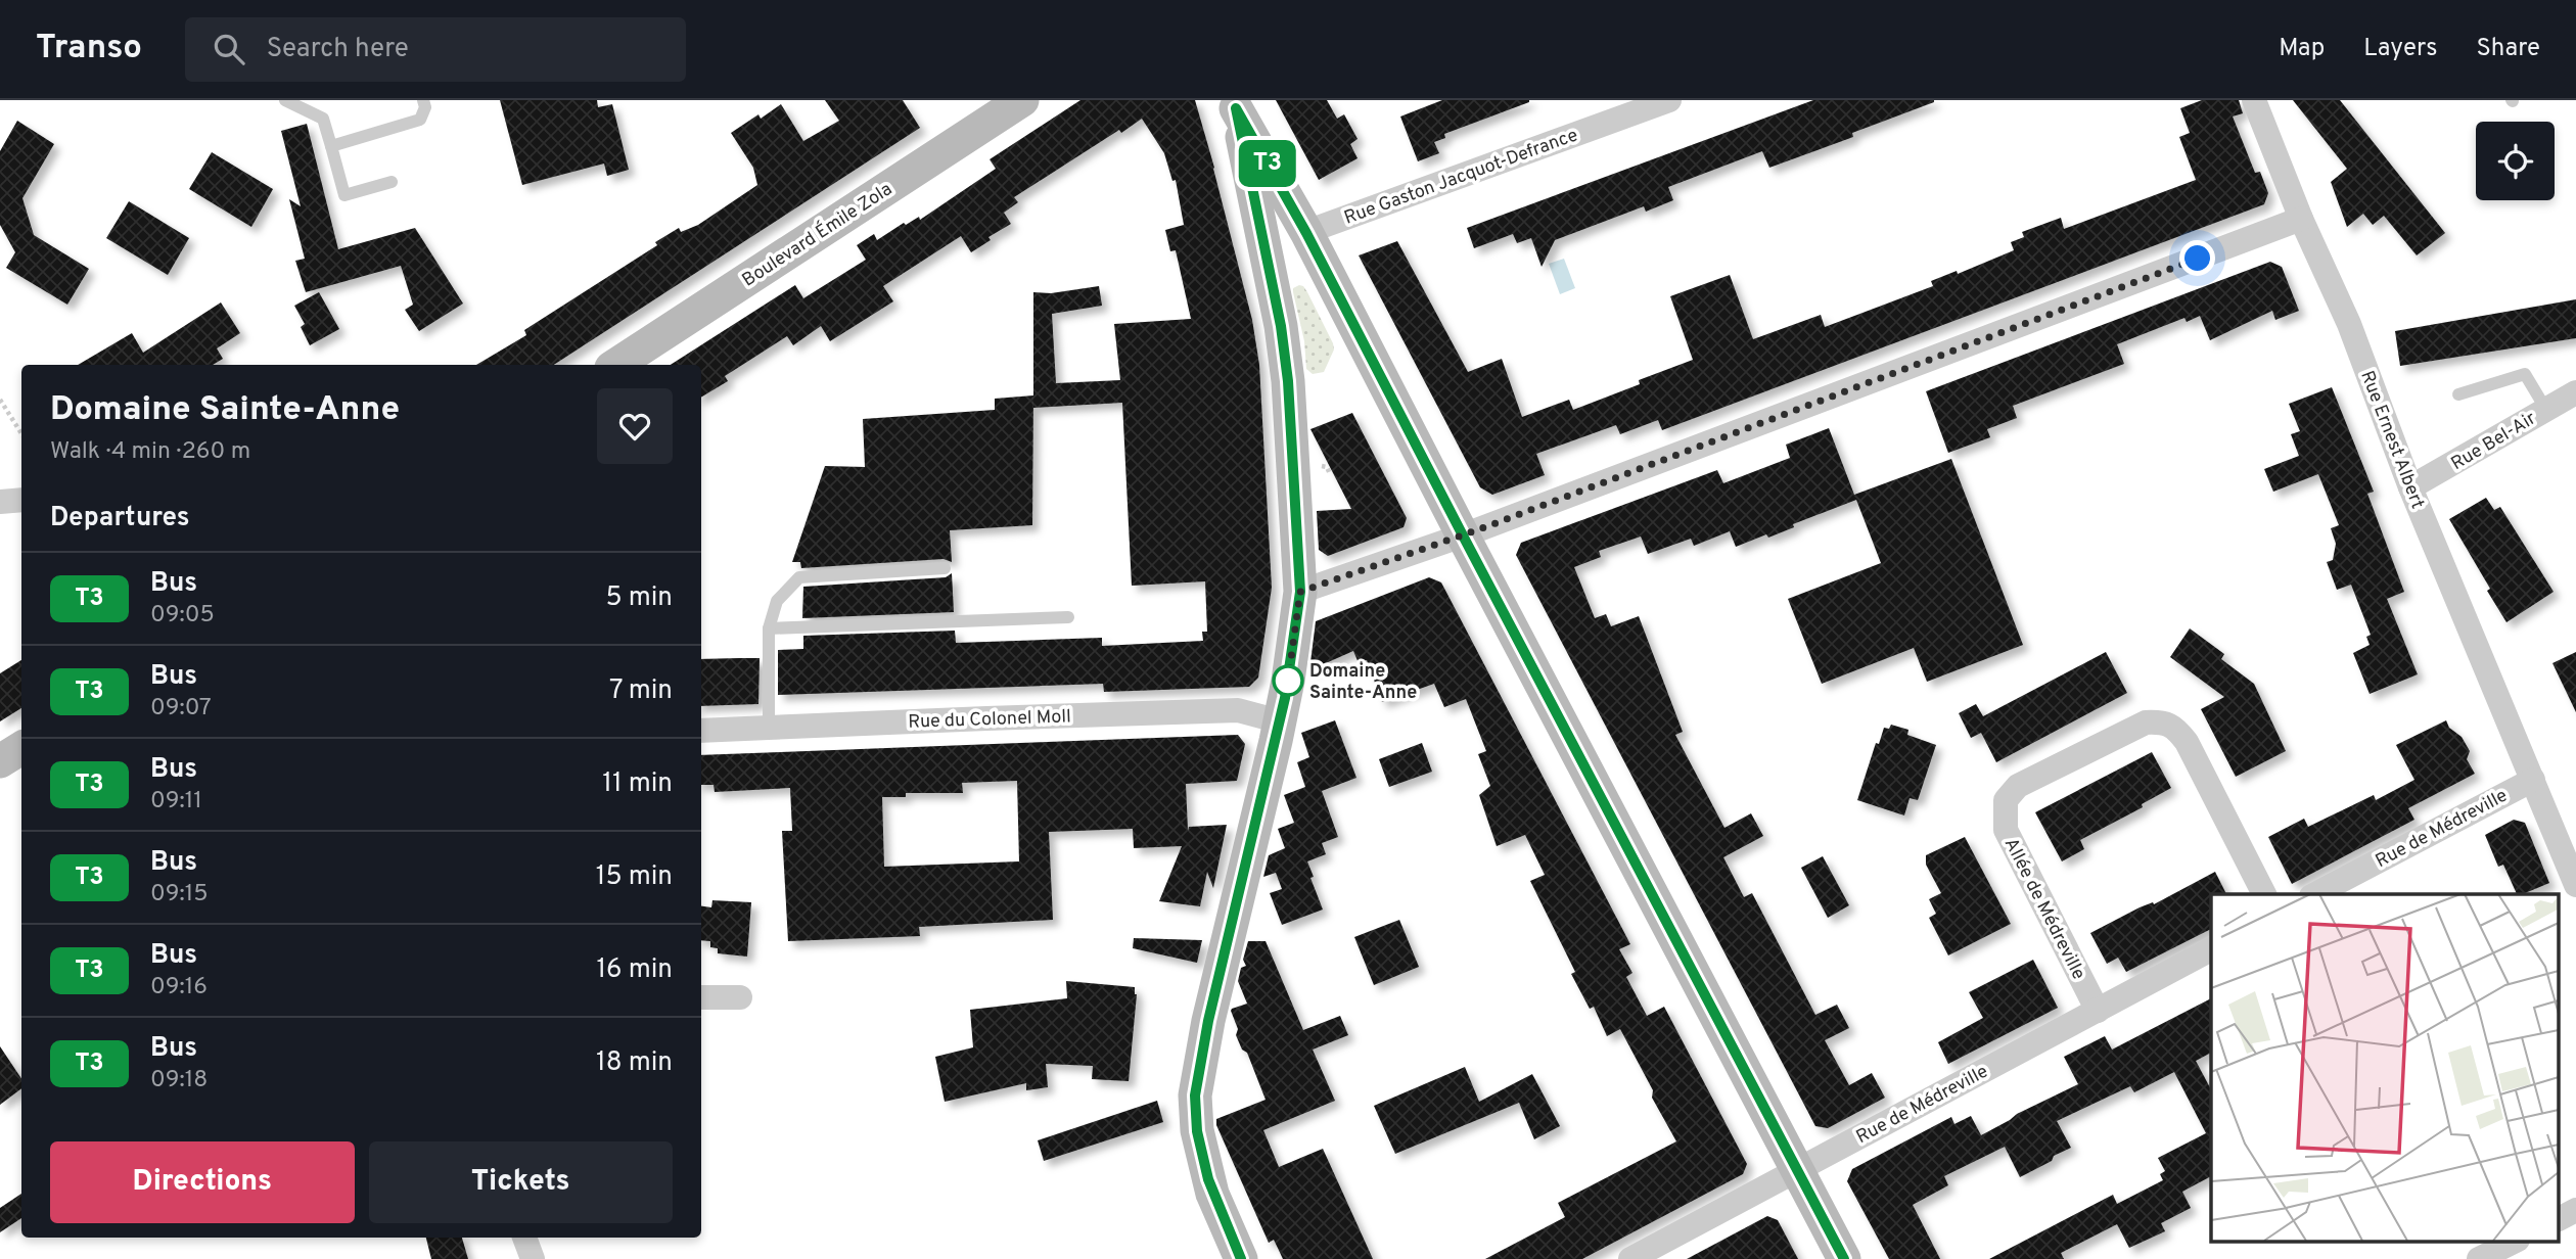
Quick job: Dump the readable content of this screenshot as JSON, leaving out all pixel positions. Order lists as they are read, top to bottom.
{
  "streets": {
    "main road": ["Boulevard Émile Zola"],
    "street": [
      "Rue Gaston Jacquot-Defrance",
      "Rue Ernest Albert",
      "Rue Bel-Air",
      "Rue du Colonel Moll",
      "Rue de Médreville",
      "Allée de Médreville"
    ]
  },
  "crossings": [
    ["Rue Ernest Albert", "Rue Bel-Air"],
    ["Rue Ernest Albert", "Rue de Médreville"],
    ["Rue de Médreville", "Allée de Médreville"]
  ],
  "places": ["Domaine Sainte-Anne"],
  "lines": ["bus line T3"],
  "page": {
    "header": "Transo",
    "search": "Search here",
    "nav": ["Map", "Layers", "Share"],
    "on_map": "T3",
    "heading": [
      ["Domaine Sainte-Anne", "Walk · 4 min · 260 m"],
      "Departures"
    ],
    "list": [
      {
        "mark": "T3",
        "name": "Bus",
        "note": "09:05",
        "value": "5 min"
      },
      {
        "mark": "T3",
        "name": "Bus",
        "note": "09:07",
        "value": "7 min"
      },
      {
        "mark": "T3",
        "name": "Bus",
        "note": "09:11",
        "value": "11 min"
      },
      {
        "mark": "T3",
        "name": "Bus",
        "note": "09:15",
        "value": "15 min"
      },
      {
        "mark": "T3",
        "name": "Bus",
        "note": "09:16",
        "value": "16 min"
      },
      {
        "mark": "T3",
        "name": "Bus",
        "note": "09:18",
        "value": "18 min"
      }
    ],
    "buttons": ["Directions", "Tickets"]
  }
}
